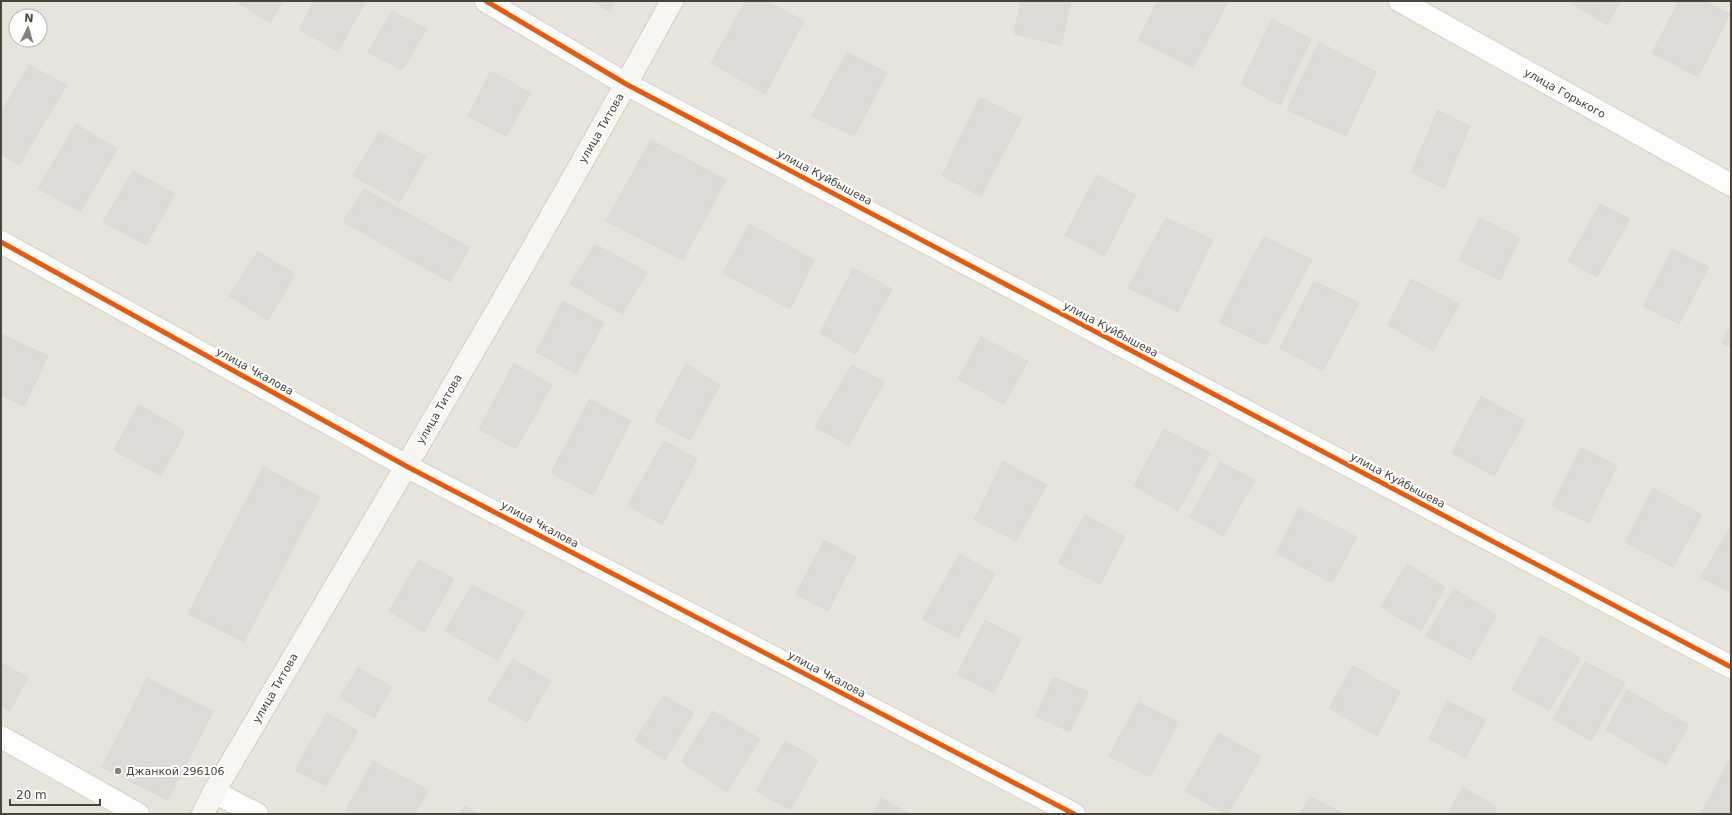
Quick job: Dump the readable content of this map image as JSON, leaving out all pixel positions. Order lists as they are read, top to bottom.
{
  "streets": {
    "main road": ["улица Титова"],
    "street": ["улица Горького", "улица Куйбышева", "улица Чкалова"]
  },
  "crossings": [
    ["улица Титова", "улица Куйбышева"],
    ["улица Титова", "улица Чкалова"]
  ],
  "places": ["Джанкой 296106"],
  "scale_bar": "20 m",
  "north": "top"
}
